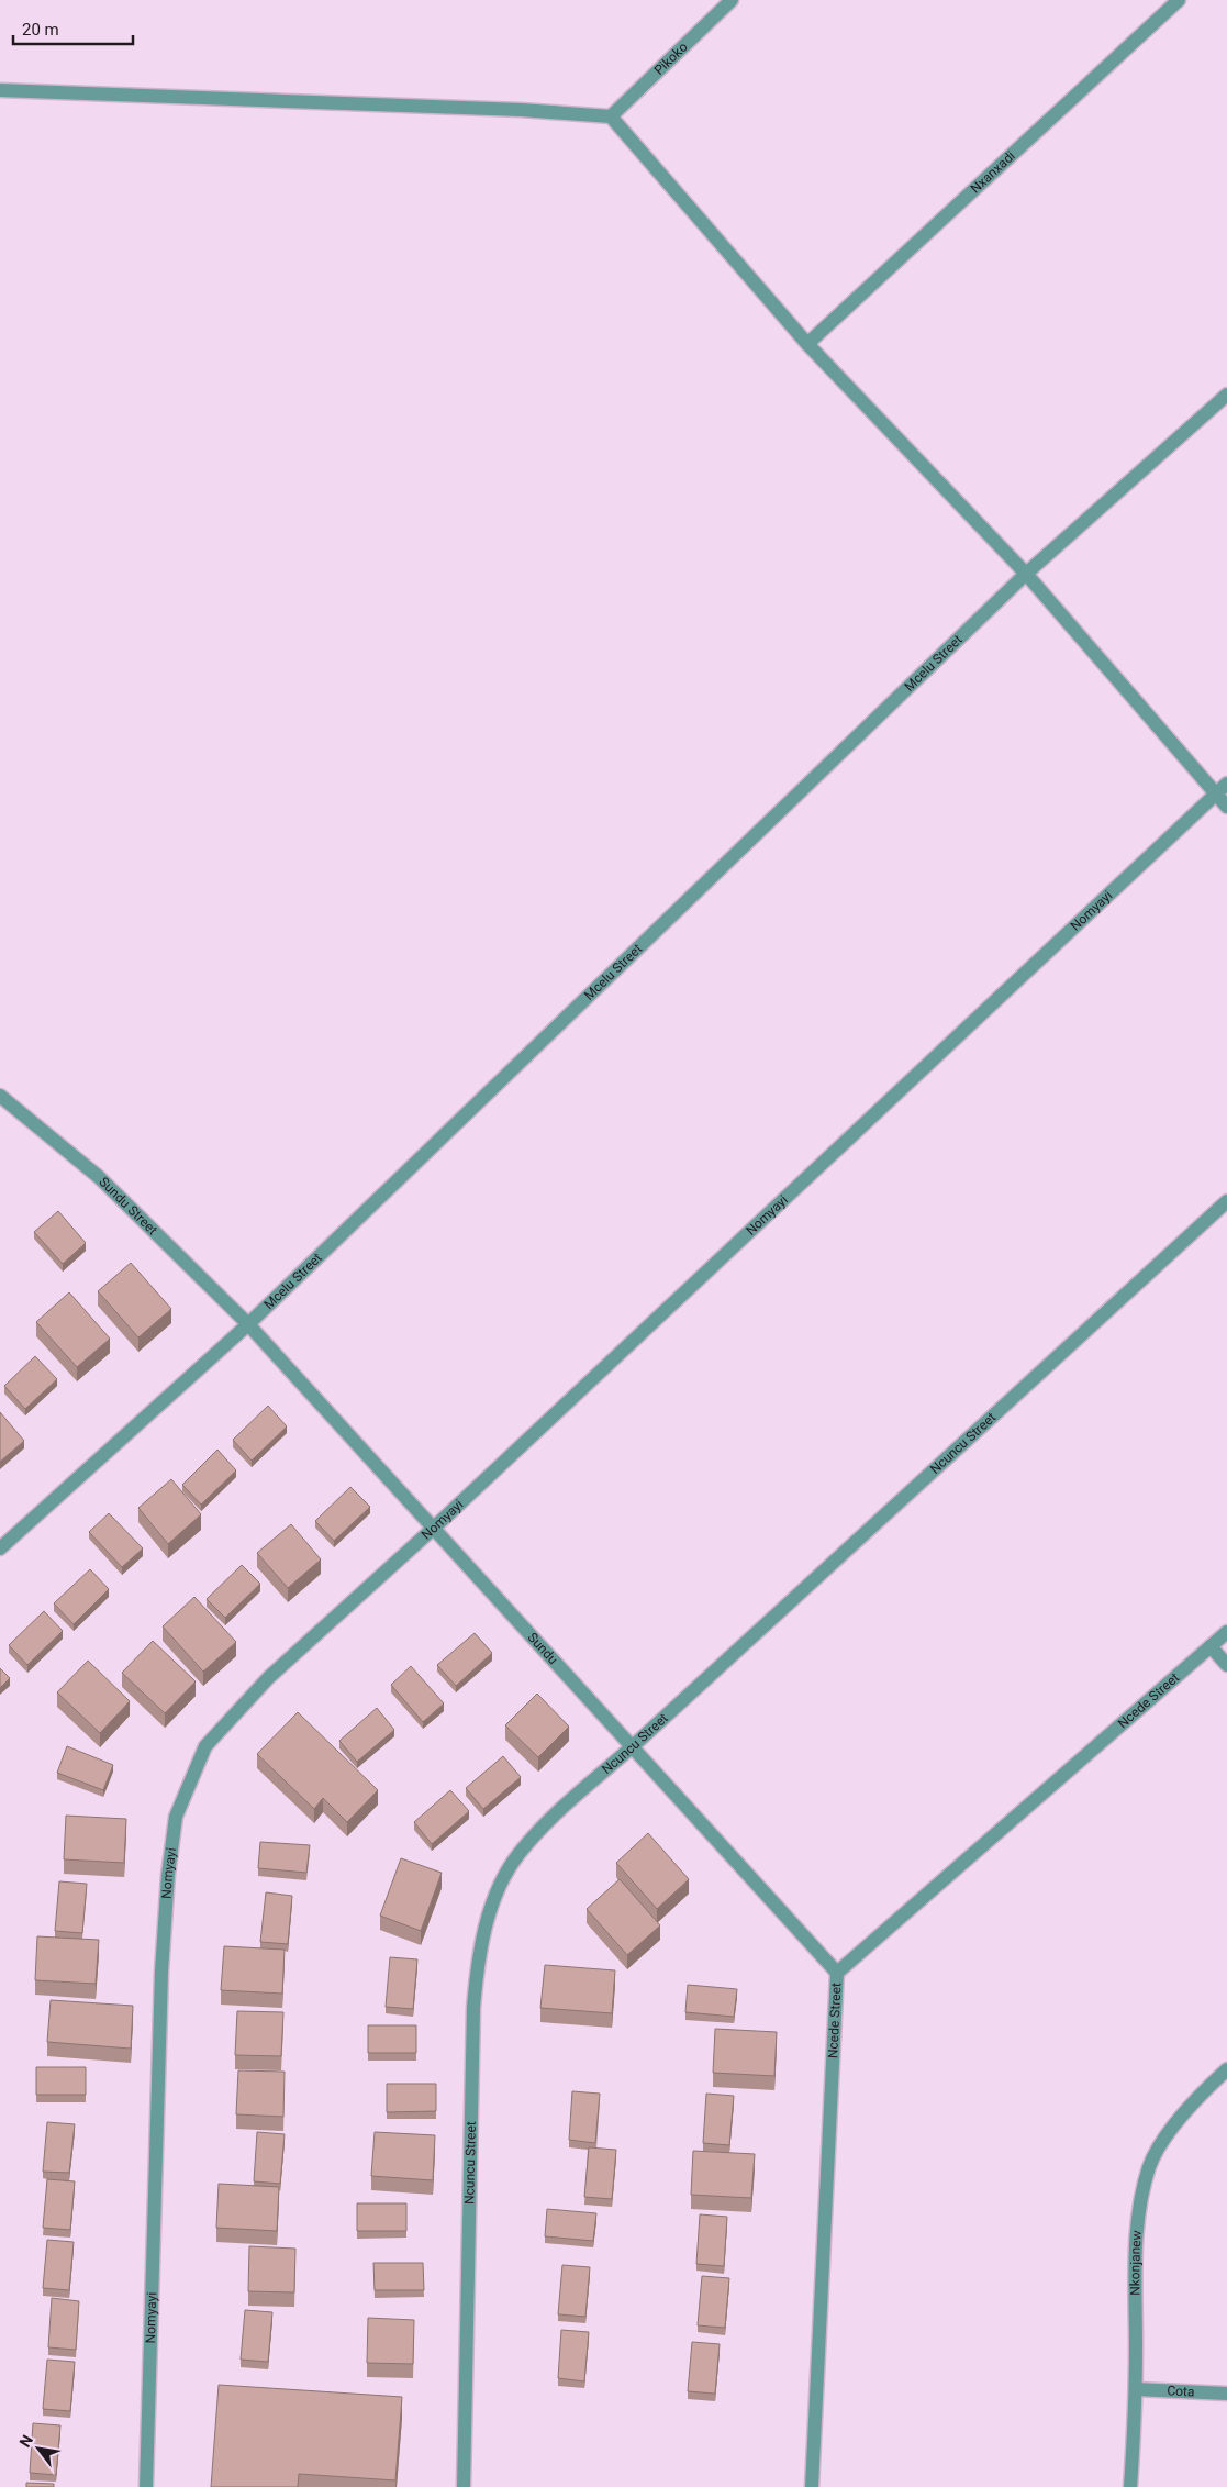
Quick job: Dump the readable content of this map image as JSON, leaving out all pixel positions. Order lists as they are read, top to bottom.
{
  "streets": {
    "street": [
      "Pikoko",
      "Nxanxadi",
      "Mcelu Street",
      "Nomyayi",
      "Sundu Street",
      "Ncuncu Street",
      "Sundu",
      "Ncede Street",
      "Nkonjanew",
      "Cota"
    ]
  },
  "crossings": [
    ["Mcelu Street", "Sundu Street"],
    ["Mcelu Street", "Sundu"],
    ["Nomyayi", "Sundu"],
    ["Sundu Street", "Sundu"],
    ["Ncuncu Street", "Sundu"],
    ["Sundu", "Ncede Street"],
    ["Nkonjanew", "Cota"]
  ],
  "scale_bar": "20 m",
  "north": "top left"
}
